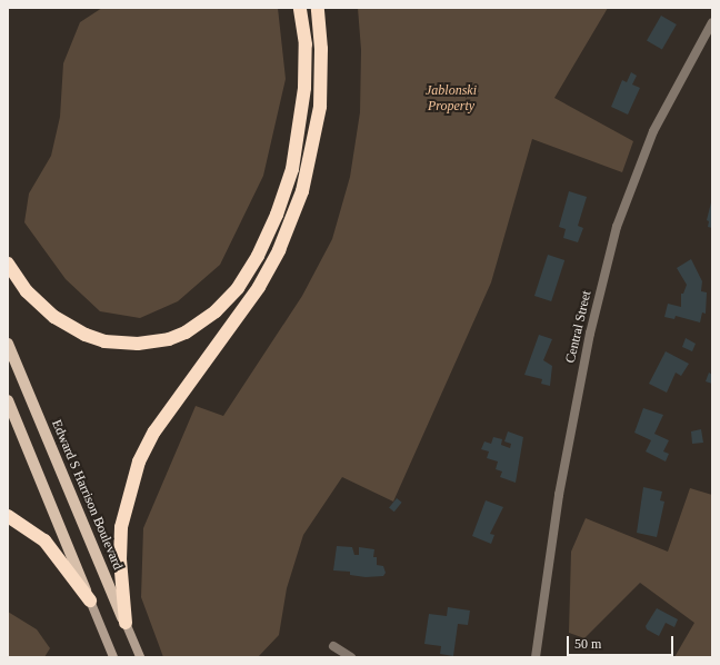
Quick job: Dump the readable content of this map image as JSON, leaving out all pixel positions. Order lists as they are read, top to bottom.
{
  "streets": {
    "main road": ["Edward S Harrison Boulevard"],
    "street": ["Central Street"]
  },
  "parks": ["Jablonski Property"],
  "scale_bar": "50 m"
}
